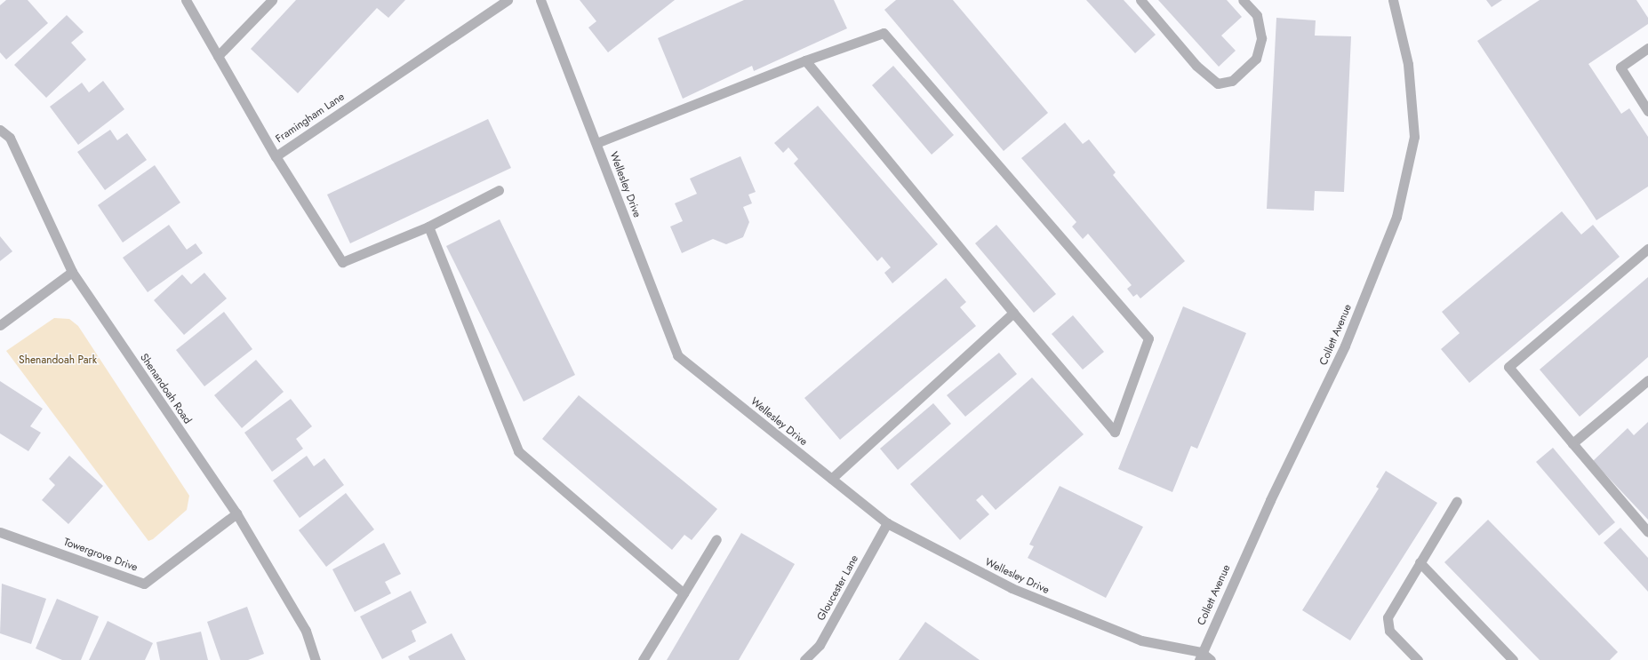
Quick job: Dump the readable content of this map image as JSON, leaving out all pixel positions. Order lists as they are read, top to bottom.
{
  "streets": {
    "street": [
      "Framingham Lane",
      "Wellesley Drive",
      "Collett Avenue",
      "Shenandoah Road",
      "Towergrove Drive",
      "Gloucester Lane"
    ]
  },
  "crossings": [
    ["Wellesley Drive", "Collett Avenue"],
    ["Wellesley Drive", "Gloucester Lane"],
    ["Shenandoah Road", "Towergrove Drive"]
  ],
  "parks": ["Shenandoah Park"]
}
